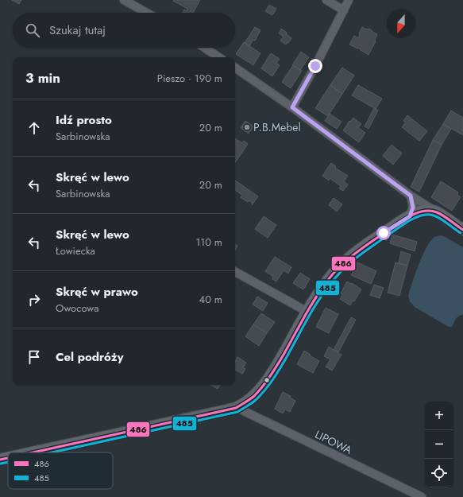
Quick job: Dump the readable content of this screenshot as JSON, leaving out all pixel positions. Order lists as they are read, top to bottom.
{
  "streets": {
    "street": ["LIPOWA"]
  },
  "places": ["P.B.Mebel"],
  "lines": ["transit line 486", "transit line 485"],
  "legend": ["486", "485"],
  "north": "bottom",
  "page": {
    "search": "Szukaj tutaj",
    "heading": ["3 min", "Pieszo · 190 m"],
    "list": [
      ["Idź prosto", "Sarbinowska", "20 m"],
      ["Skręć w lewo", "Sarbinowska", "20 m"],
      ["Skręć w lewo", "Łowiecka", "110 m"],
      ["Skręć w prawo", "Owocowa", "40 m"],
      "Cel podróży"
    ],
    "map_buttons": ["+", "−"]
  }
}
